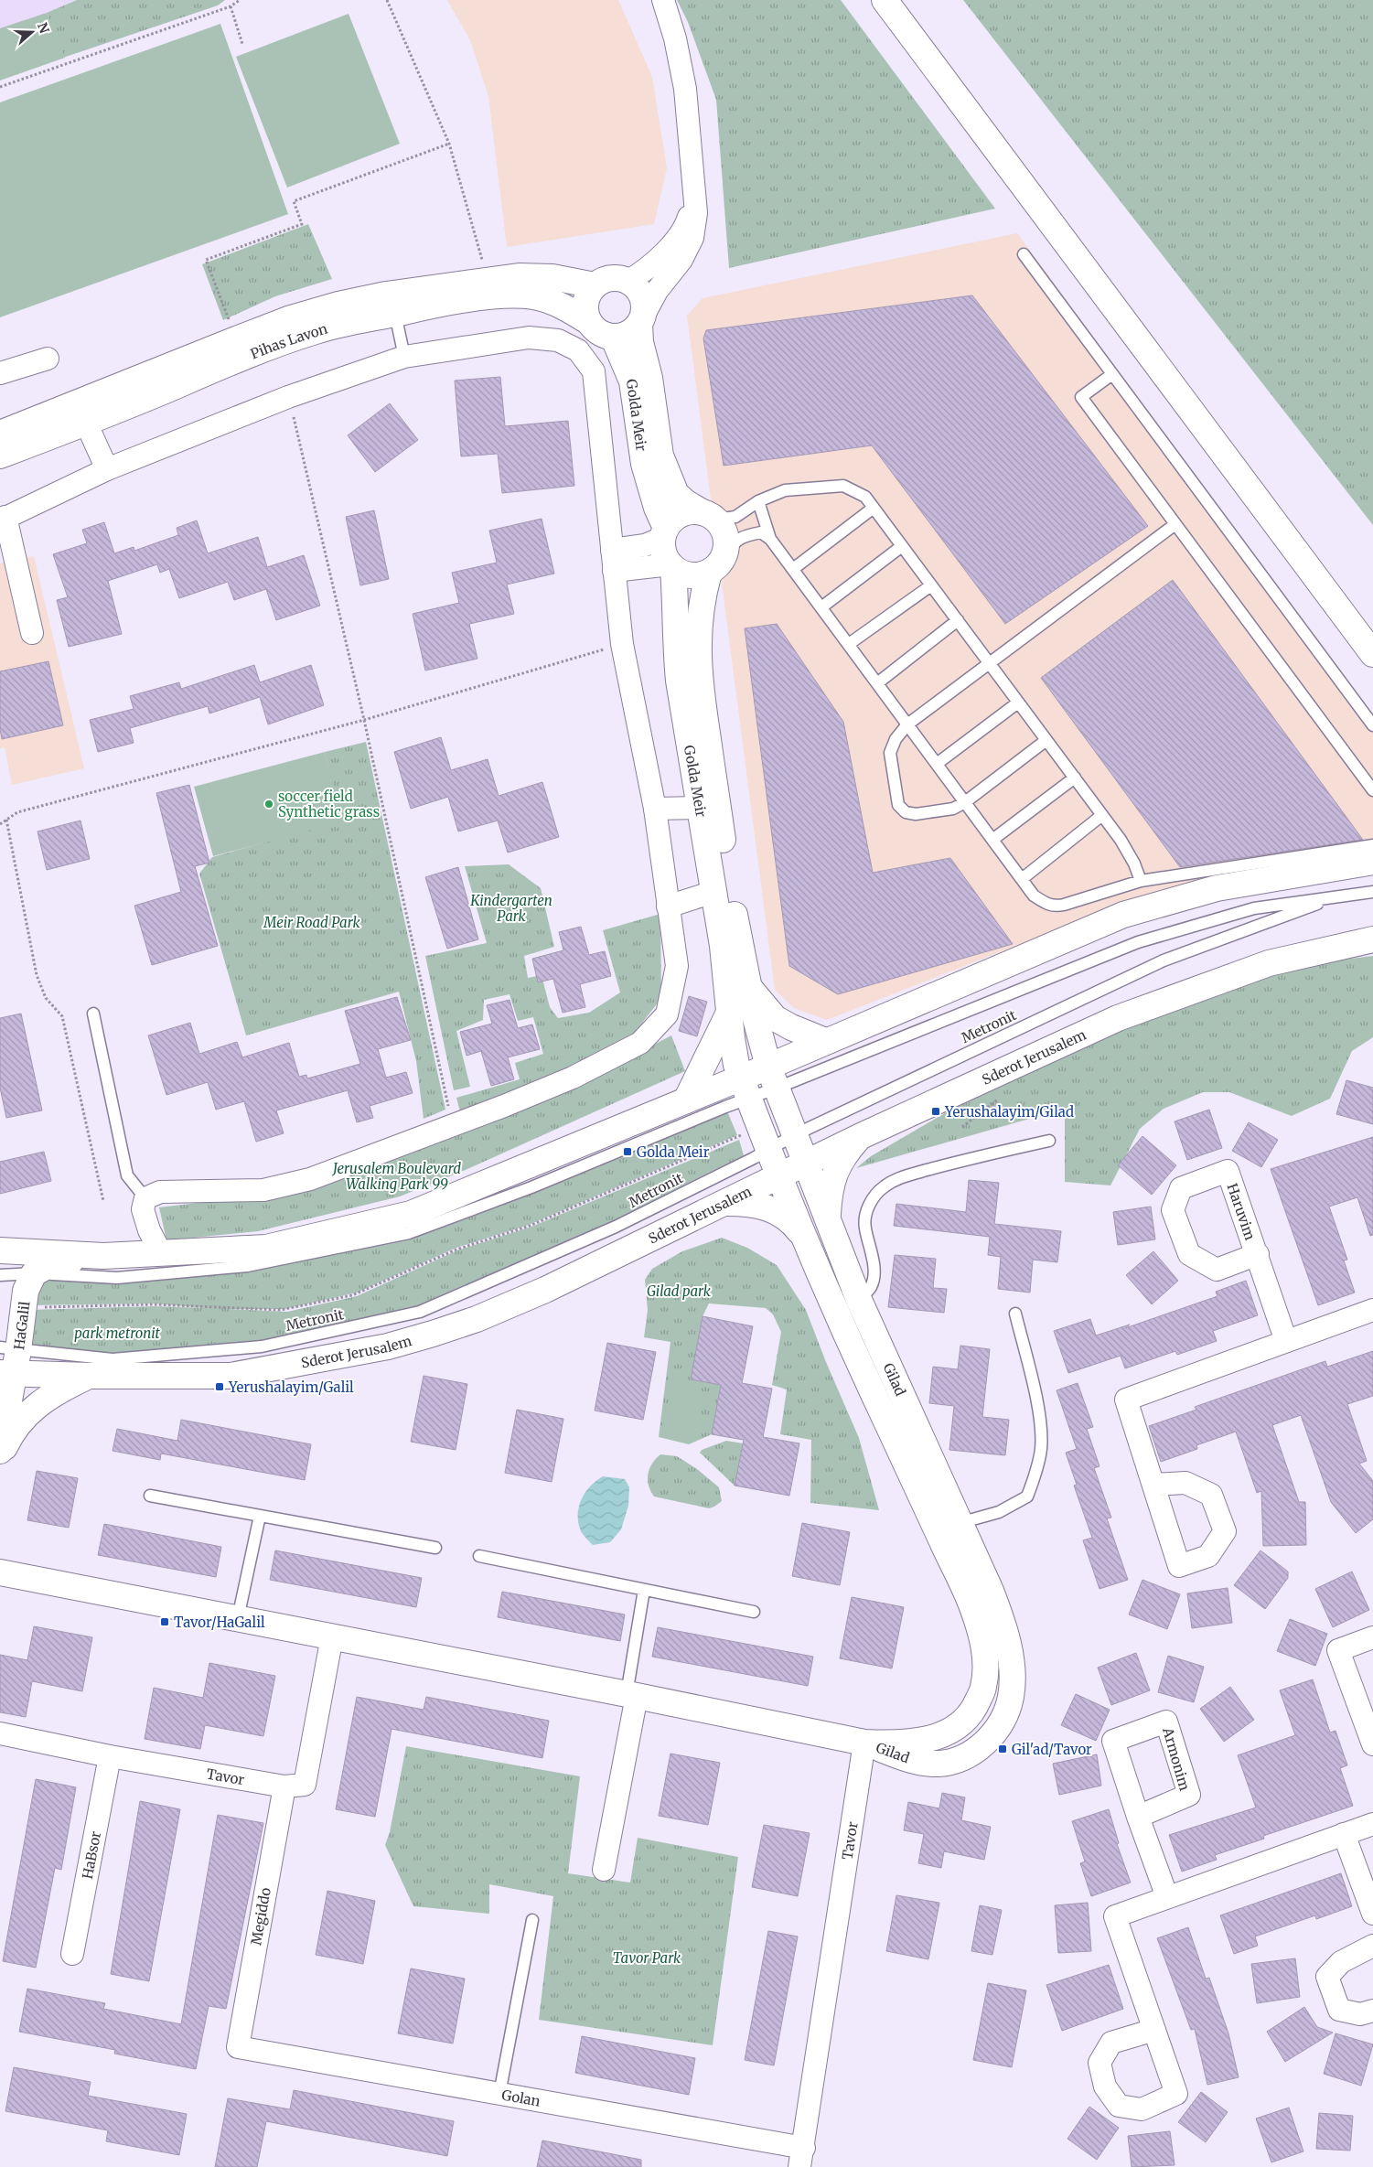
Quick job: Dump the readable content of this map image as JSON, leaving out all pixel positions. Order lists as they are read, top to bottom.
{
  "streets": {
    "street": [
      "Pihas Lavon",
      "Golda Meir",
      "Sderot Jerusalem",
      "Haruvim",
      "HaGalil",
      "Gilad",
      "Tavor",
      "HaBsor",
      "Megiddo",
      "Golan"
    ],
    "lane": ["Metronit"]
  },
  "crossings": [
    ["Pihas Lavon", "Golda Meir"],
    ["Golda Meir", "Metronit"],
    ["Golda Meir", "Sderot Jerusalem"],
    ["Golda Meir", "Gilad"],
    ["Metronit", "HaGalil"],
    ["Sderot Jerusalem", "HaGalil"],
    ["Sderot Jerusalem", "Gilad"],
    ["Gilad", "Tavor"],
    ["Tavor", "HaBsor"],
    ["Tavor", "Megiddo"],
    ["Tavor", "Golan"],
    ["Megiddo", "Golan"]
  ],
  "parks": [
    "Kindergarten Park",
    "Meir Road Park",
    "Jerusalem Boulevard Walking Park 99",
    "Gilad park",
    "park metronit",
    "Tavor Park"
  ],
  "places": {
    "other": ["soccer field Synthetic grass"],
    "transit": [
      "Yerushalayim/Gilad",
      "Golda Meir",
      "Yerushalayim/Galil",
      "Tavor/HaGalil",
      "Gil'ad/Tavor"
    ]
  },
  "north": "right"
}
